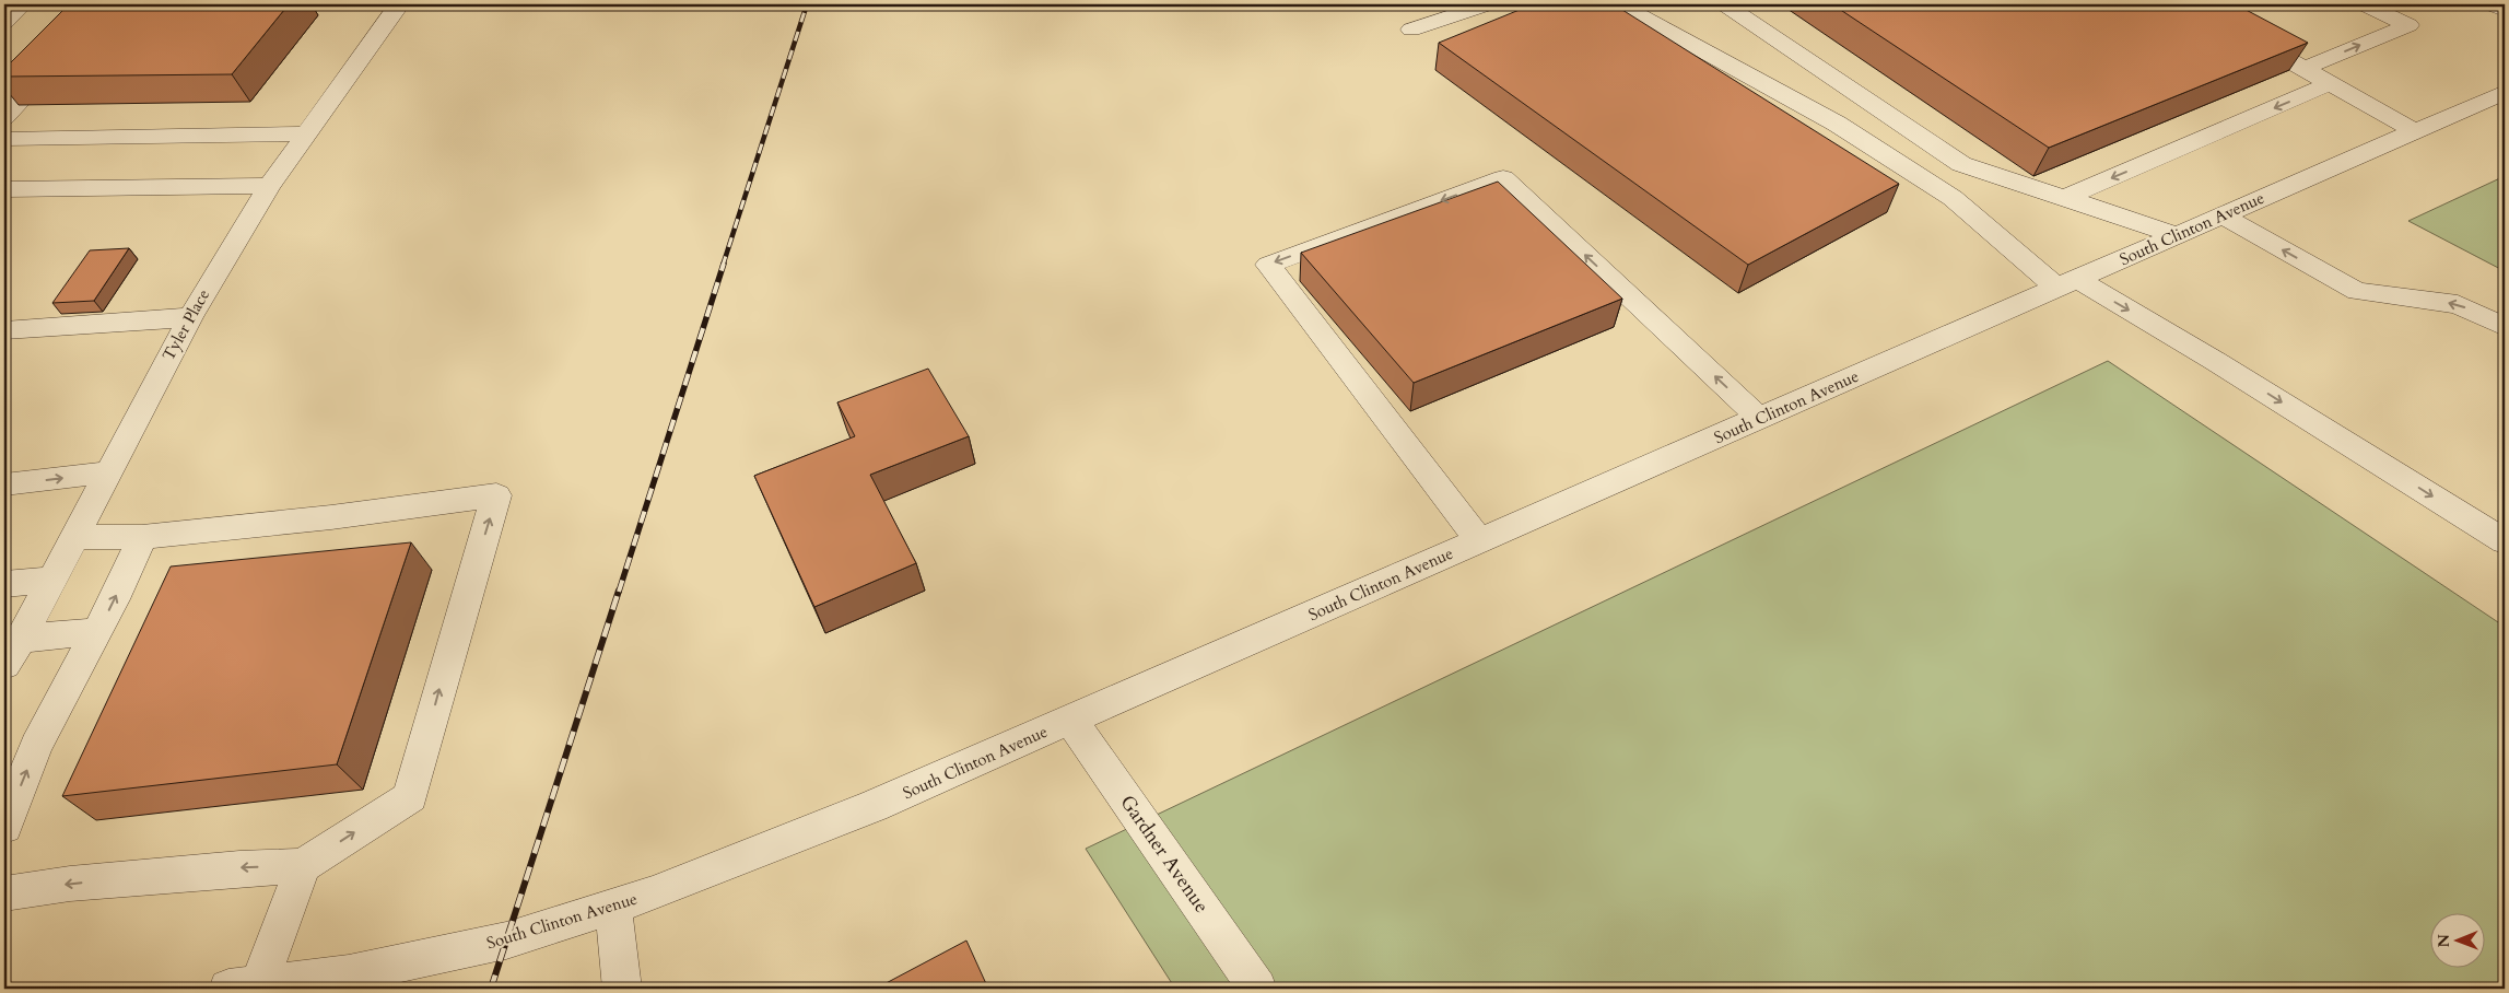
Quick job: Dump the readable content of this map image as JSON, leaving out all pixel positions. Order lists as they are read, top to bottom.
{
  "streets": {
    "street": ["South Clinton Avenue", "Tyler Place", "Gardner Avenue"]
  },
  "crossings": [
    ["South Clinton Avenue", "Gardner Avenue"]
  ],
  "north": "left"
}
